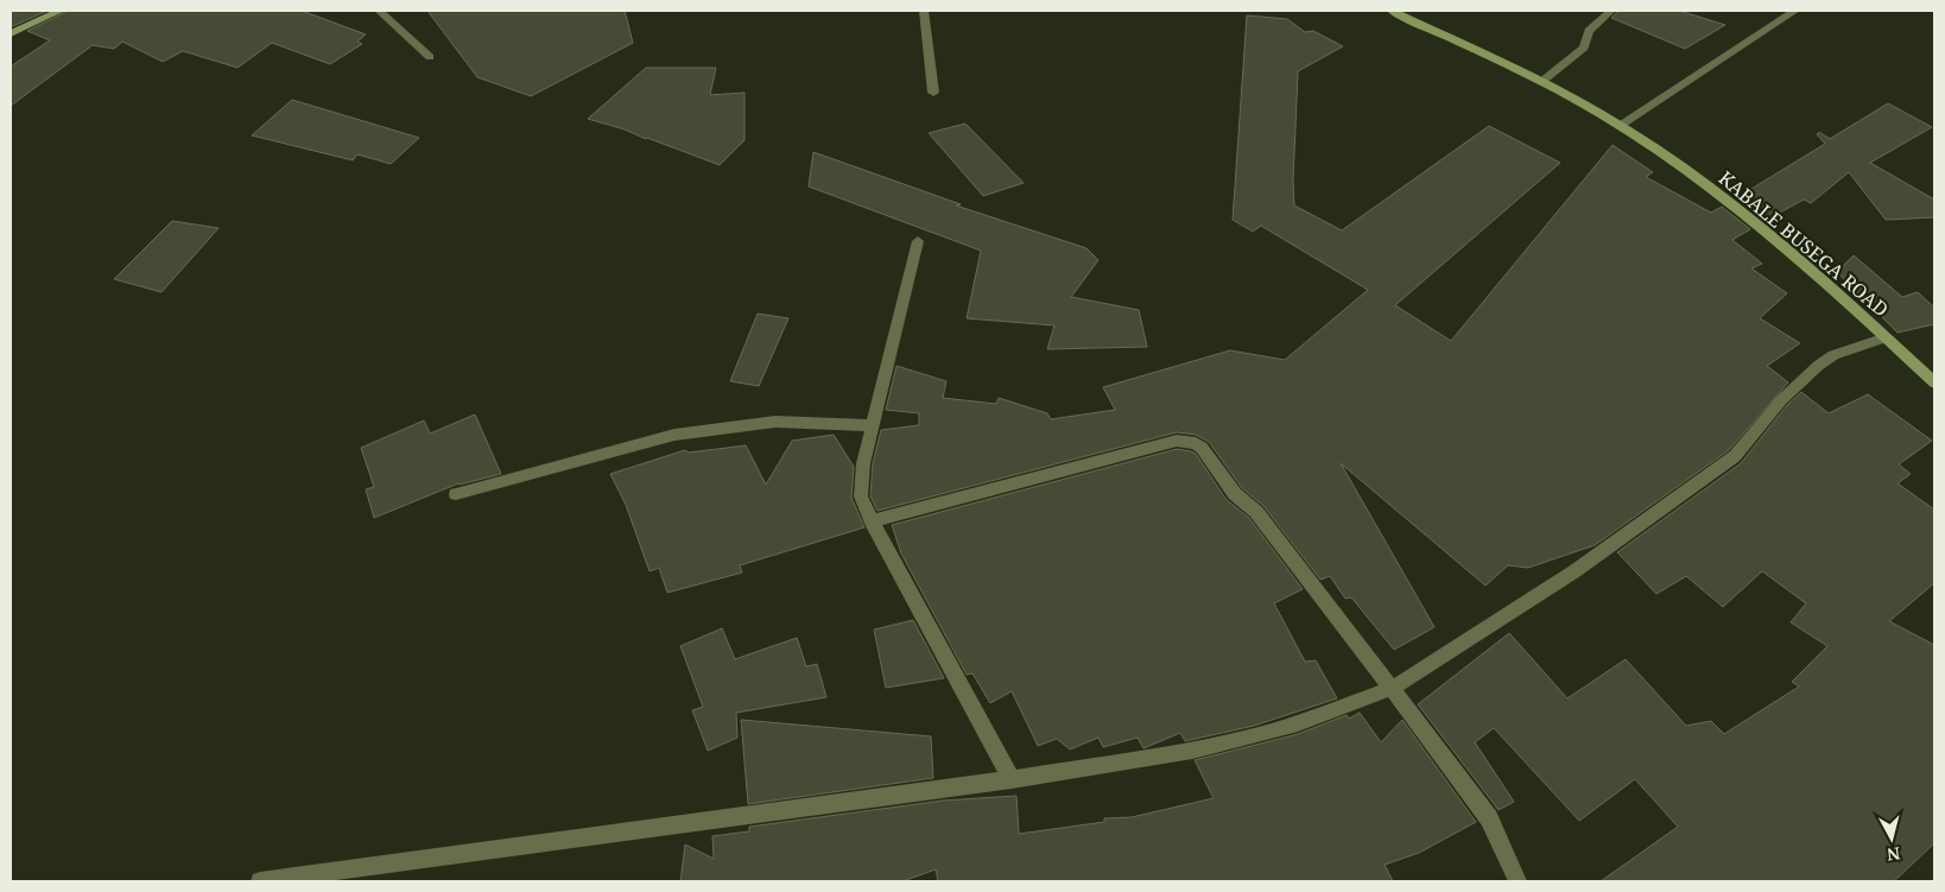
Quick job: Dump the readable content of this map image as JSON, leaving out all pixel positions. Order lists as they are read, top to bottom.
{
  "streets": {
    "street": ["KABALE BUSEGA ROAD"]
  },
  "north": "bottom"
}
